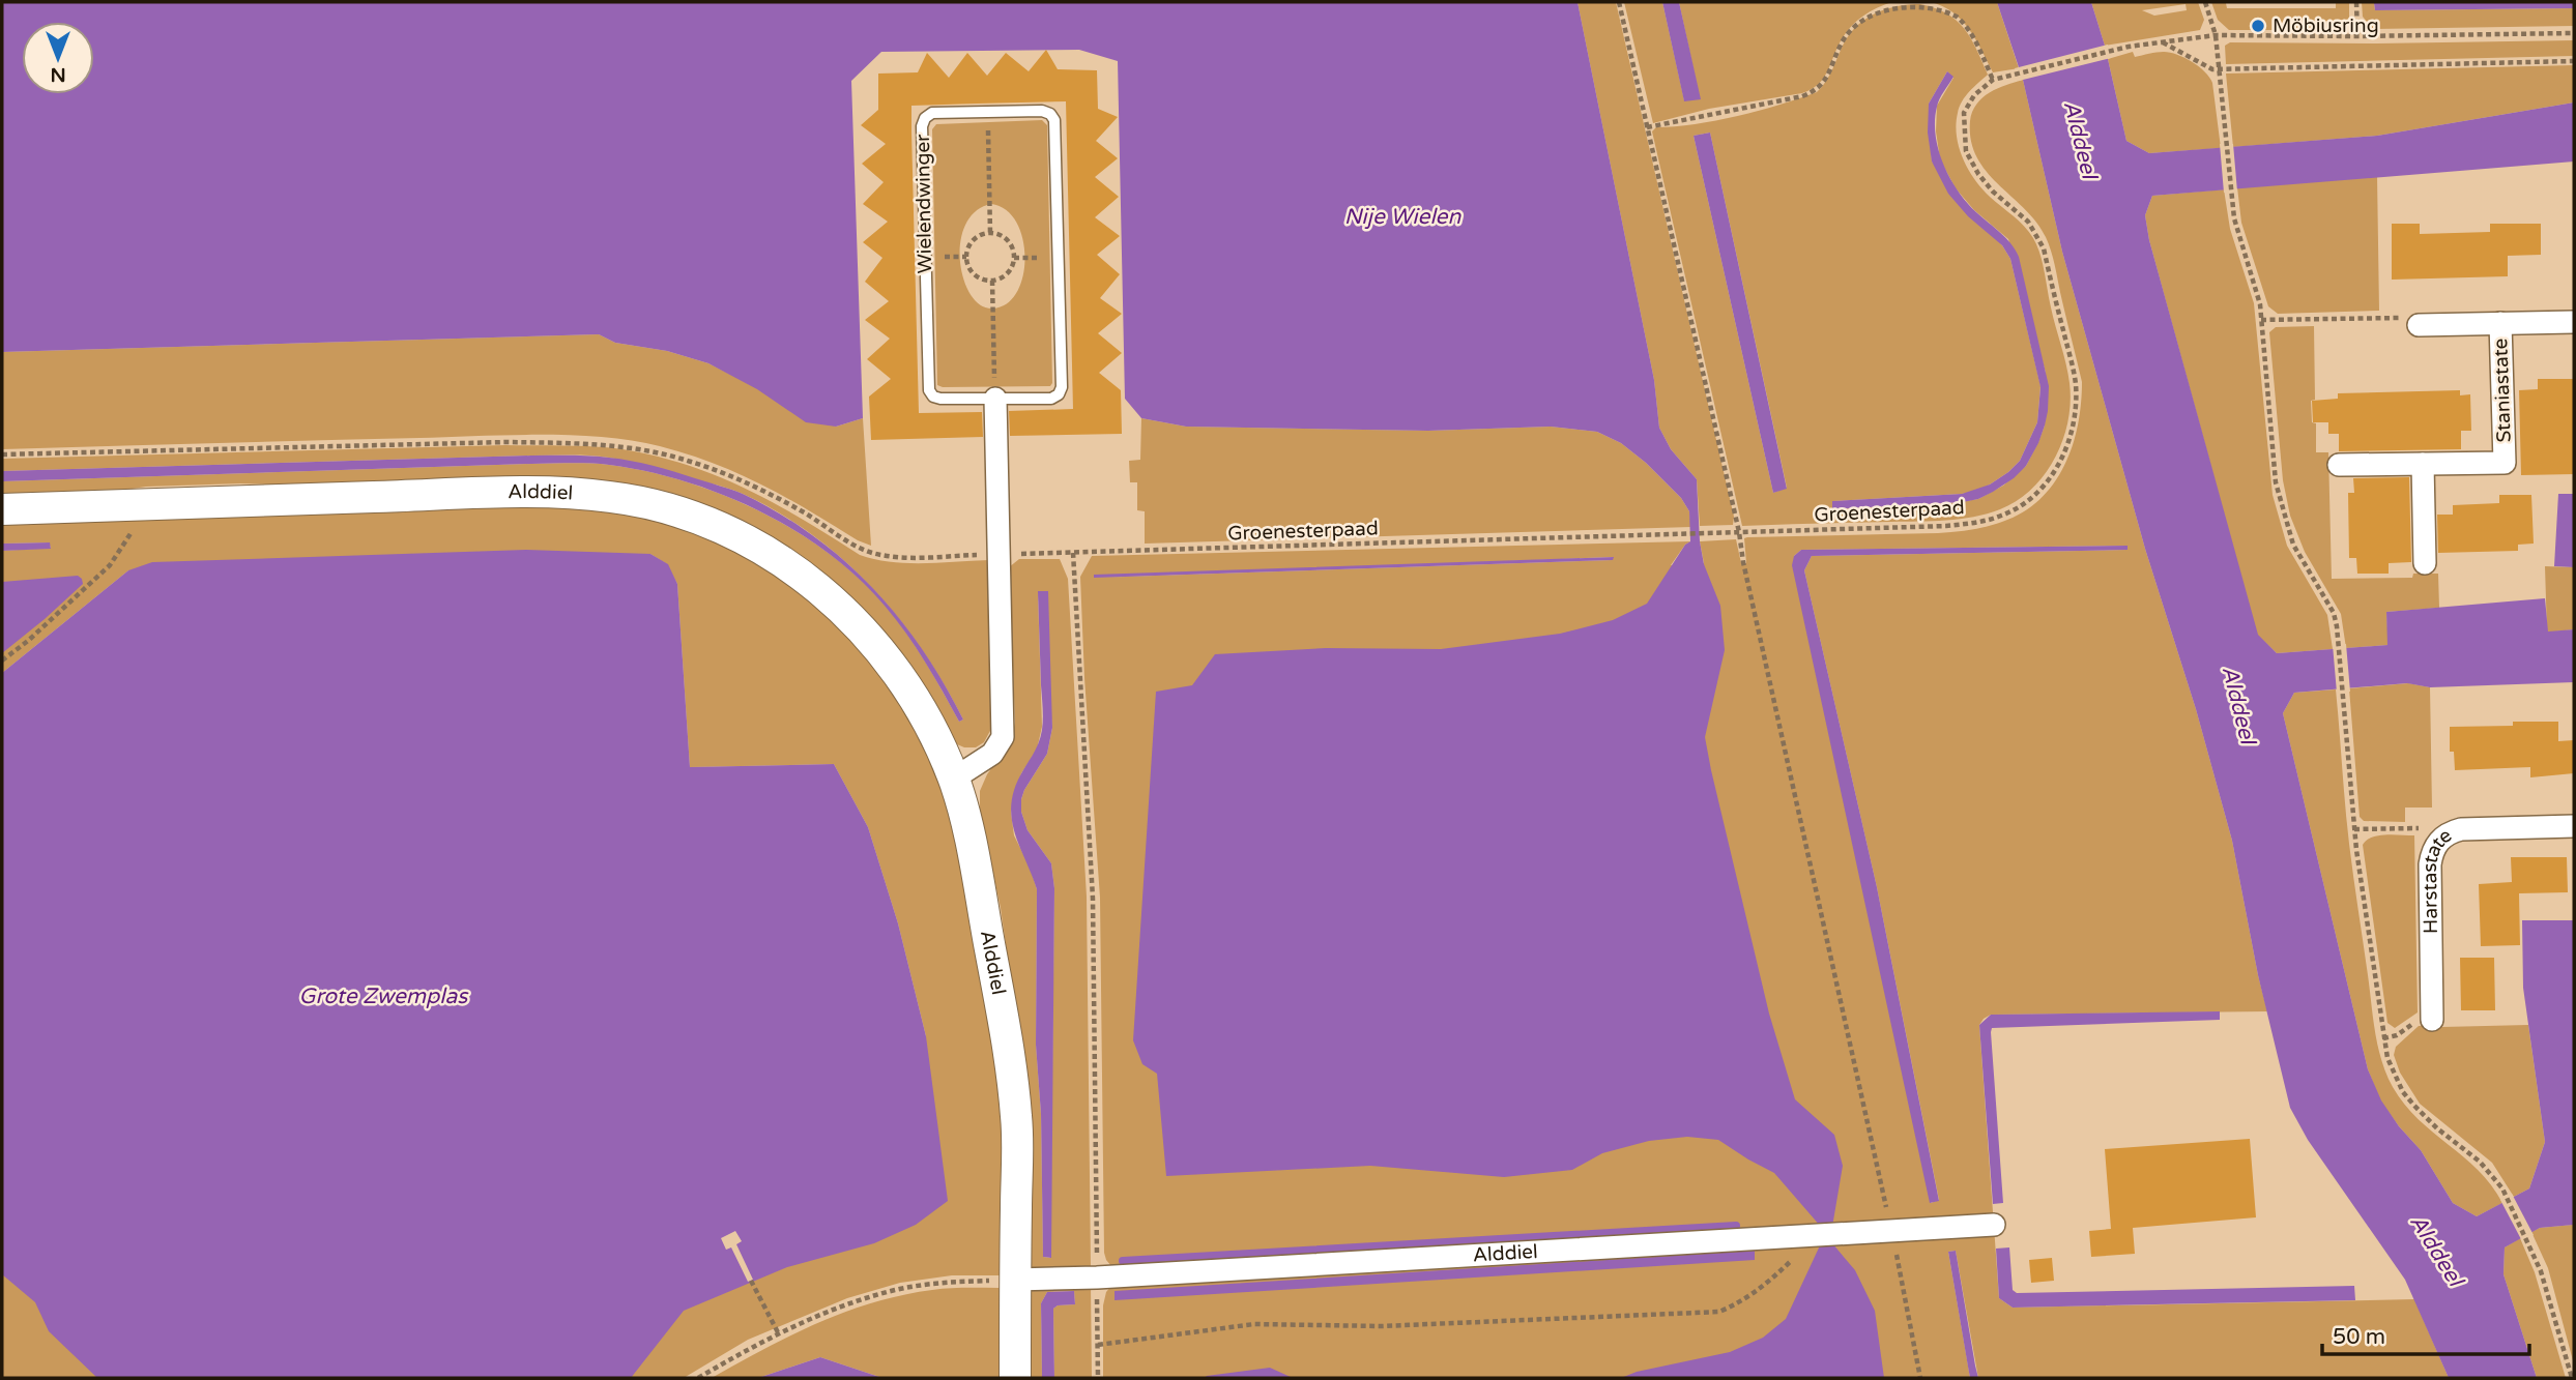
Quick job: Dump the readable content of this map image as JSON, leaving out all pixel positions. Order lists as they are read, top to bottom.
{
  "streets": {
    "street": ["Staniastate", "Alddiel", "Harstastate"],
    "lane": ["Wielendwinger"],
    "path": ["Groenesterpaad"]
  },
  "crossings": [
    ["Alddiel", "Groenesterpaad"]
  ],
  "water": ["Alddeel", "Nije Wielen", "Grote Zwemplas"],
  "places": ["Möbiusring"],
  "scale_bar": "50 m",
  "north": "bottom"
}
